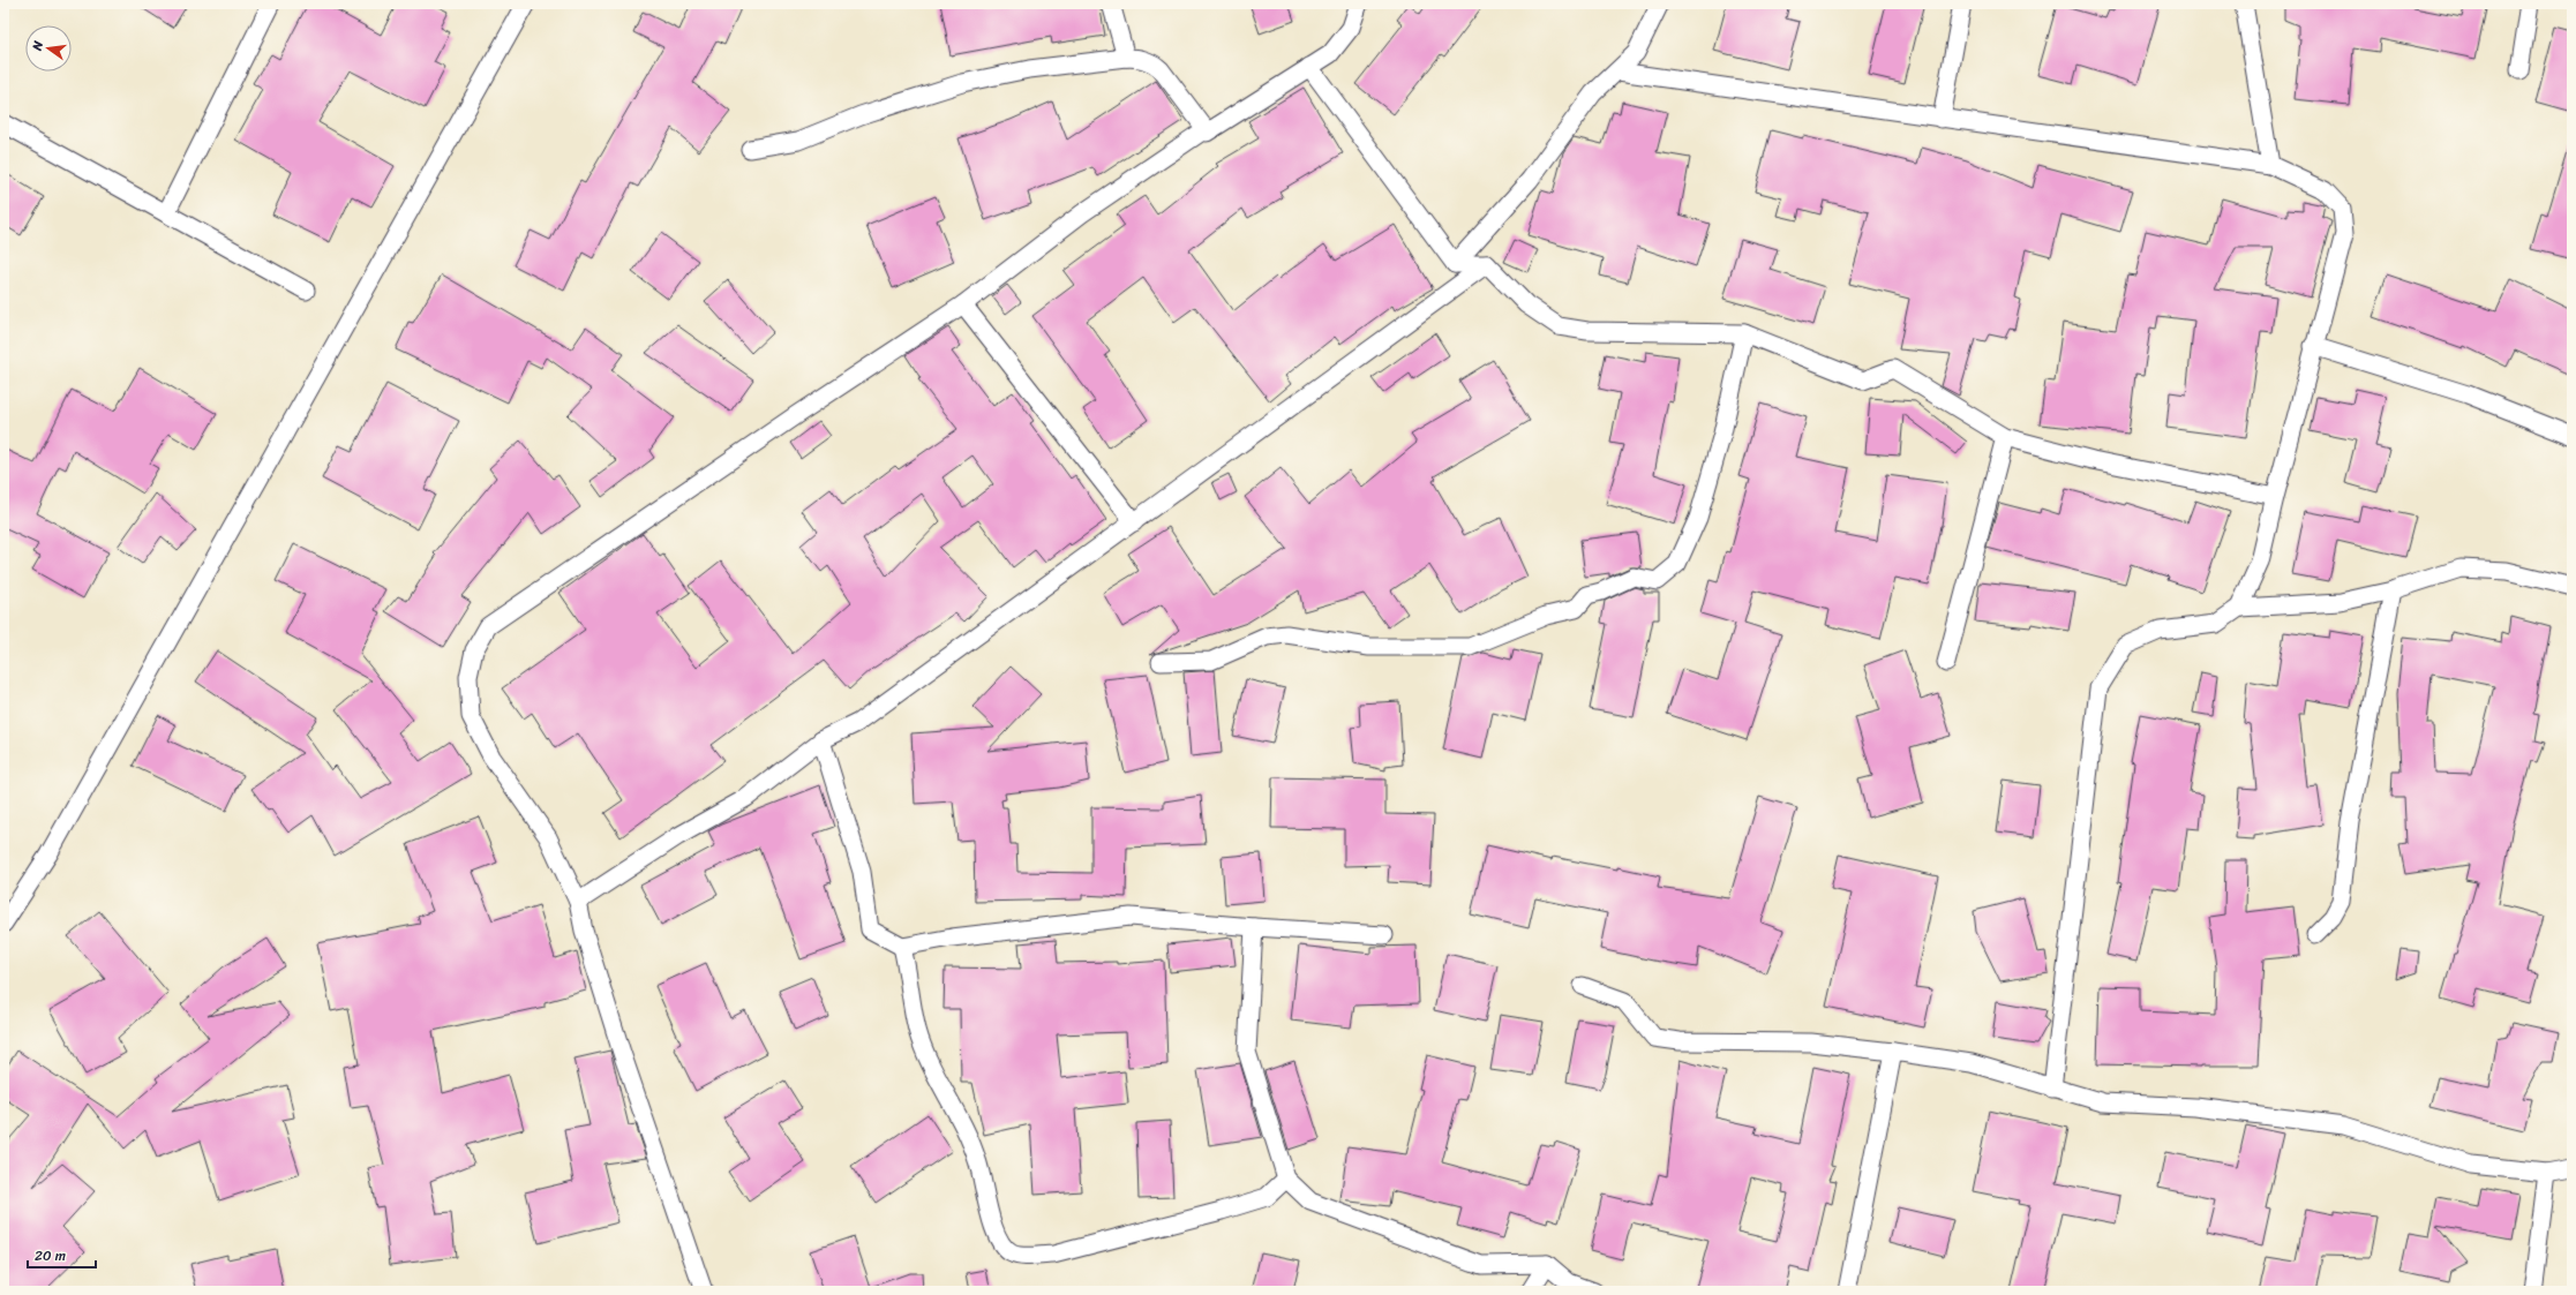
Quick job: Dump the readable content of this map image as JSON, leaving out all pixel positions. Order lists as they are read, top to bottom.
{
  "scale_bar": "20 m",
  "north": "left"
}
